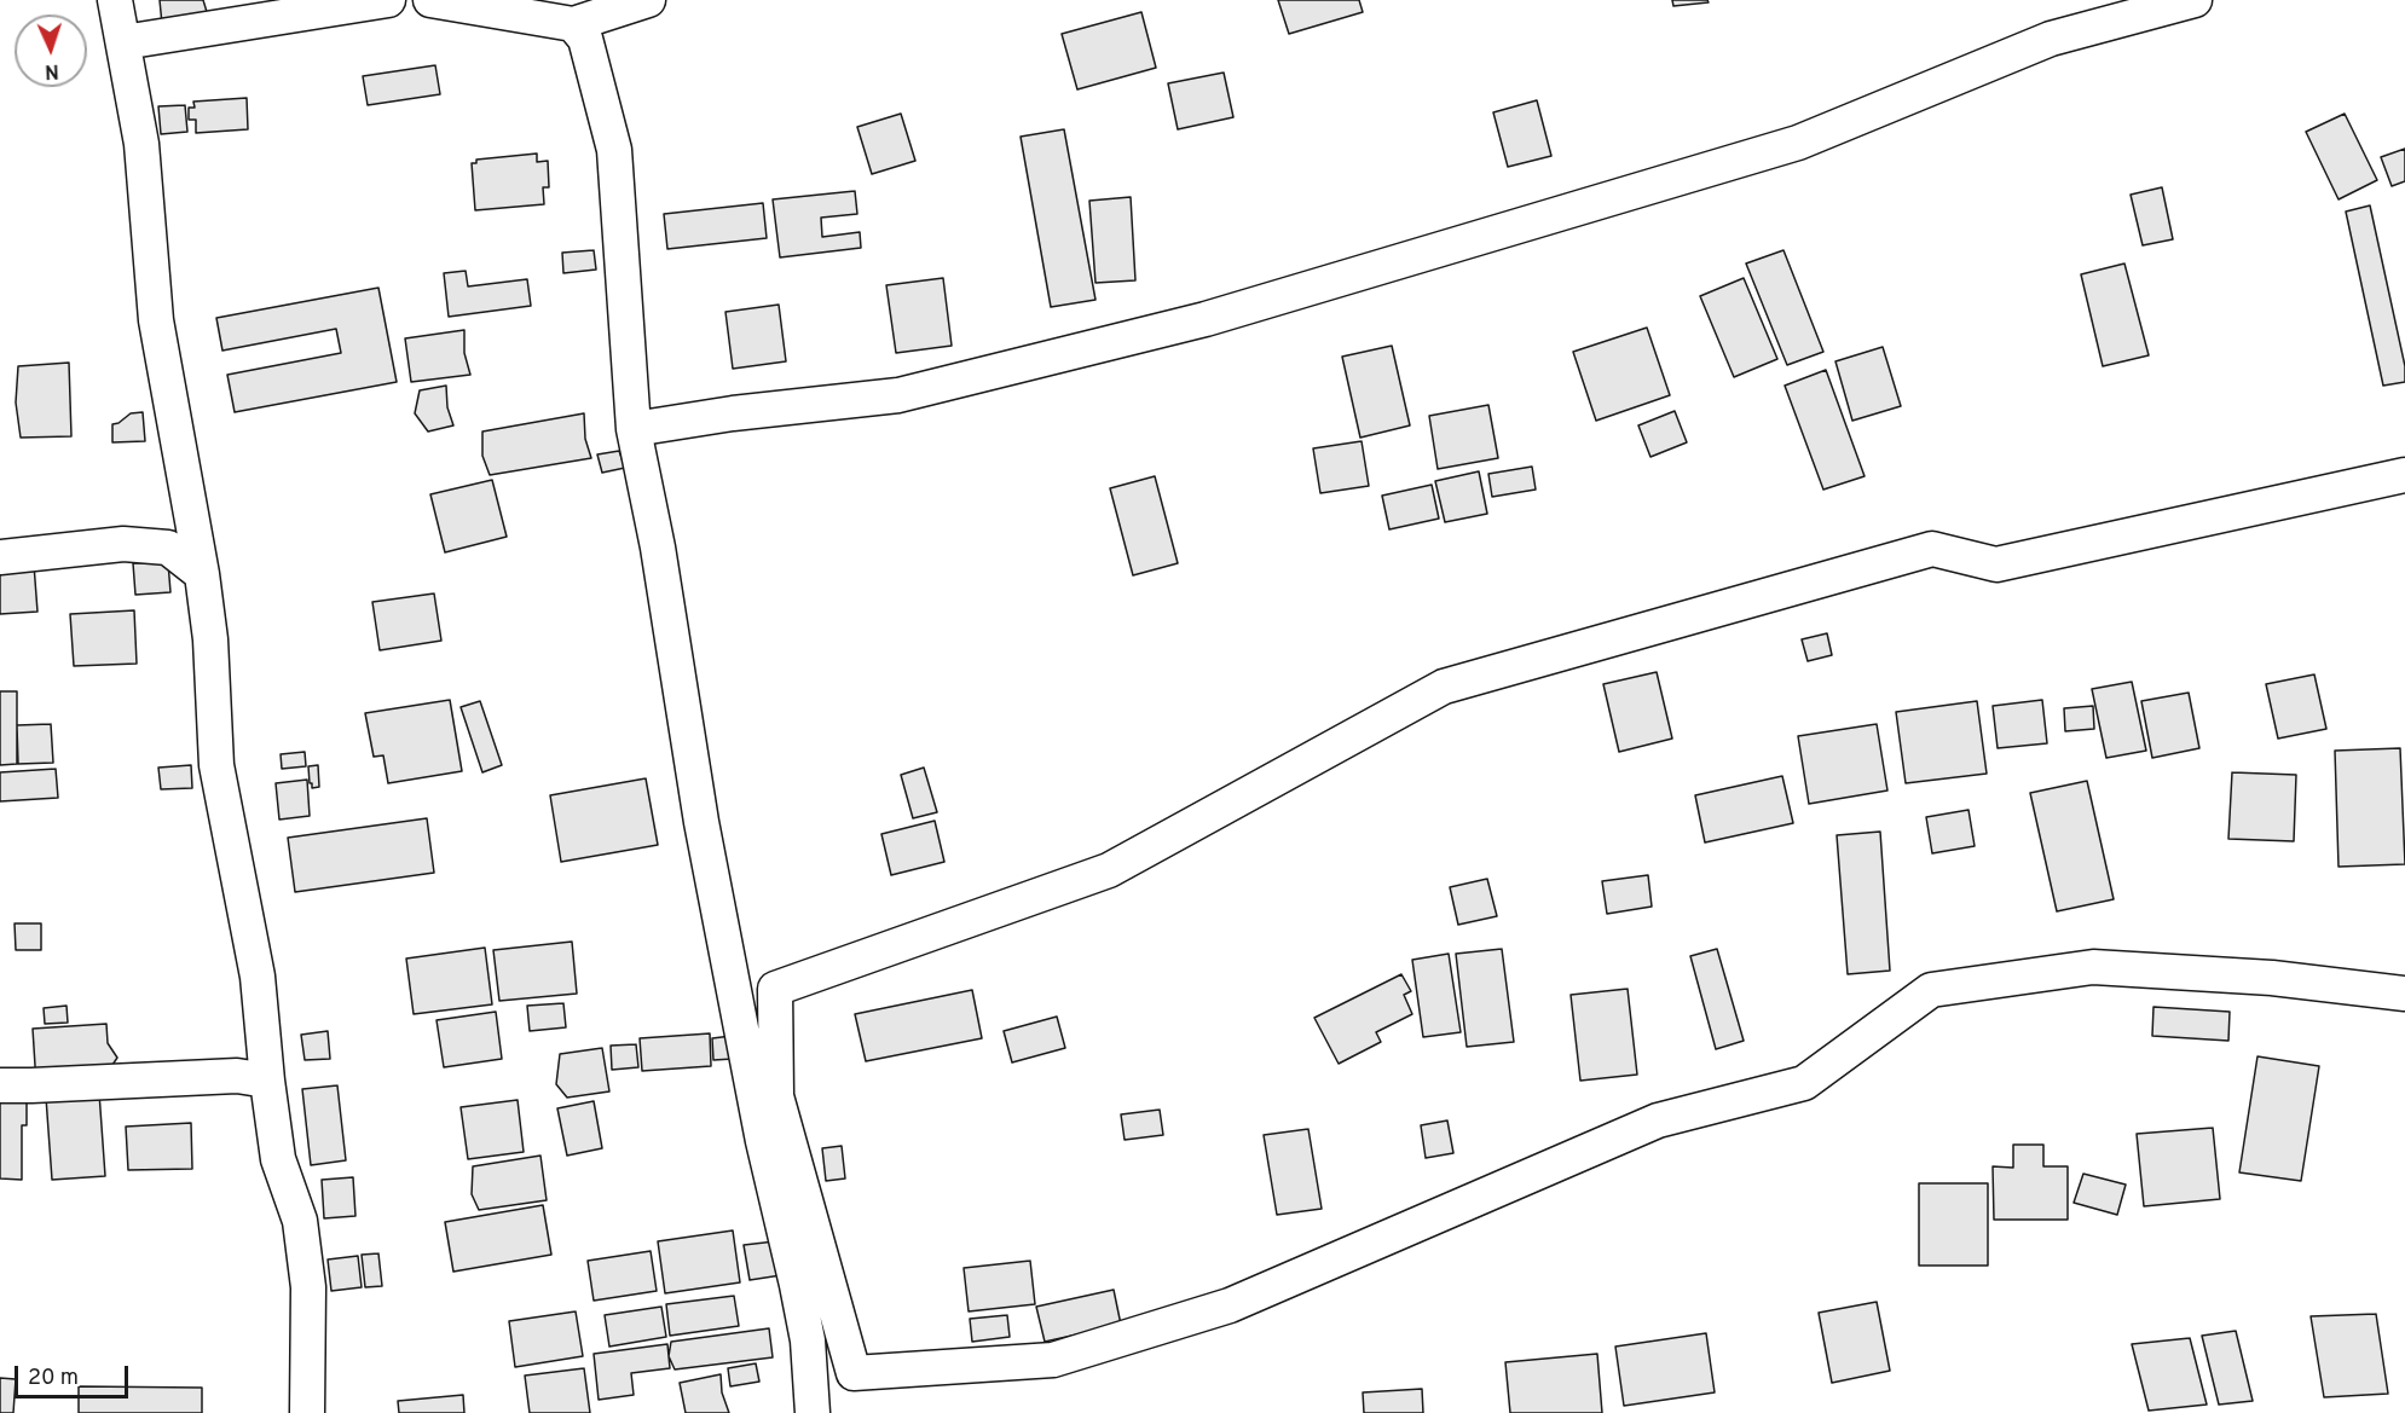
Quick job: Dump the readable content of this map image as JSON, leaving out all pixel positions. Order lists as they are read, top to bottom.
{
  "scale_bar": "20 m",
  "north": "bottom"
}
